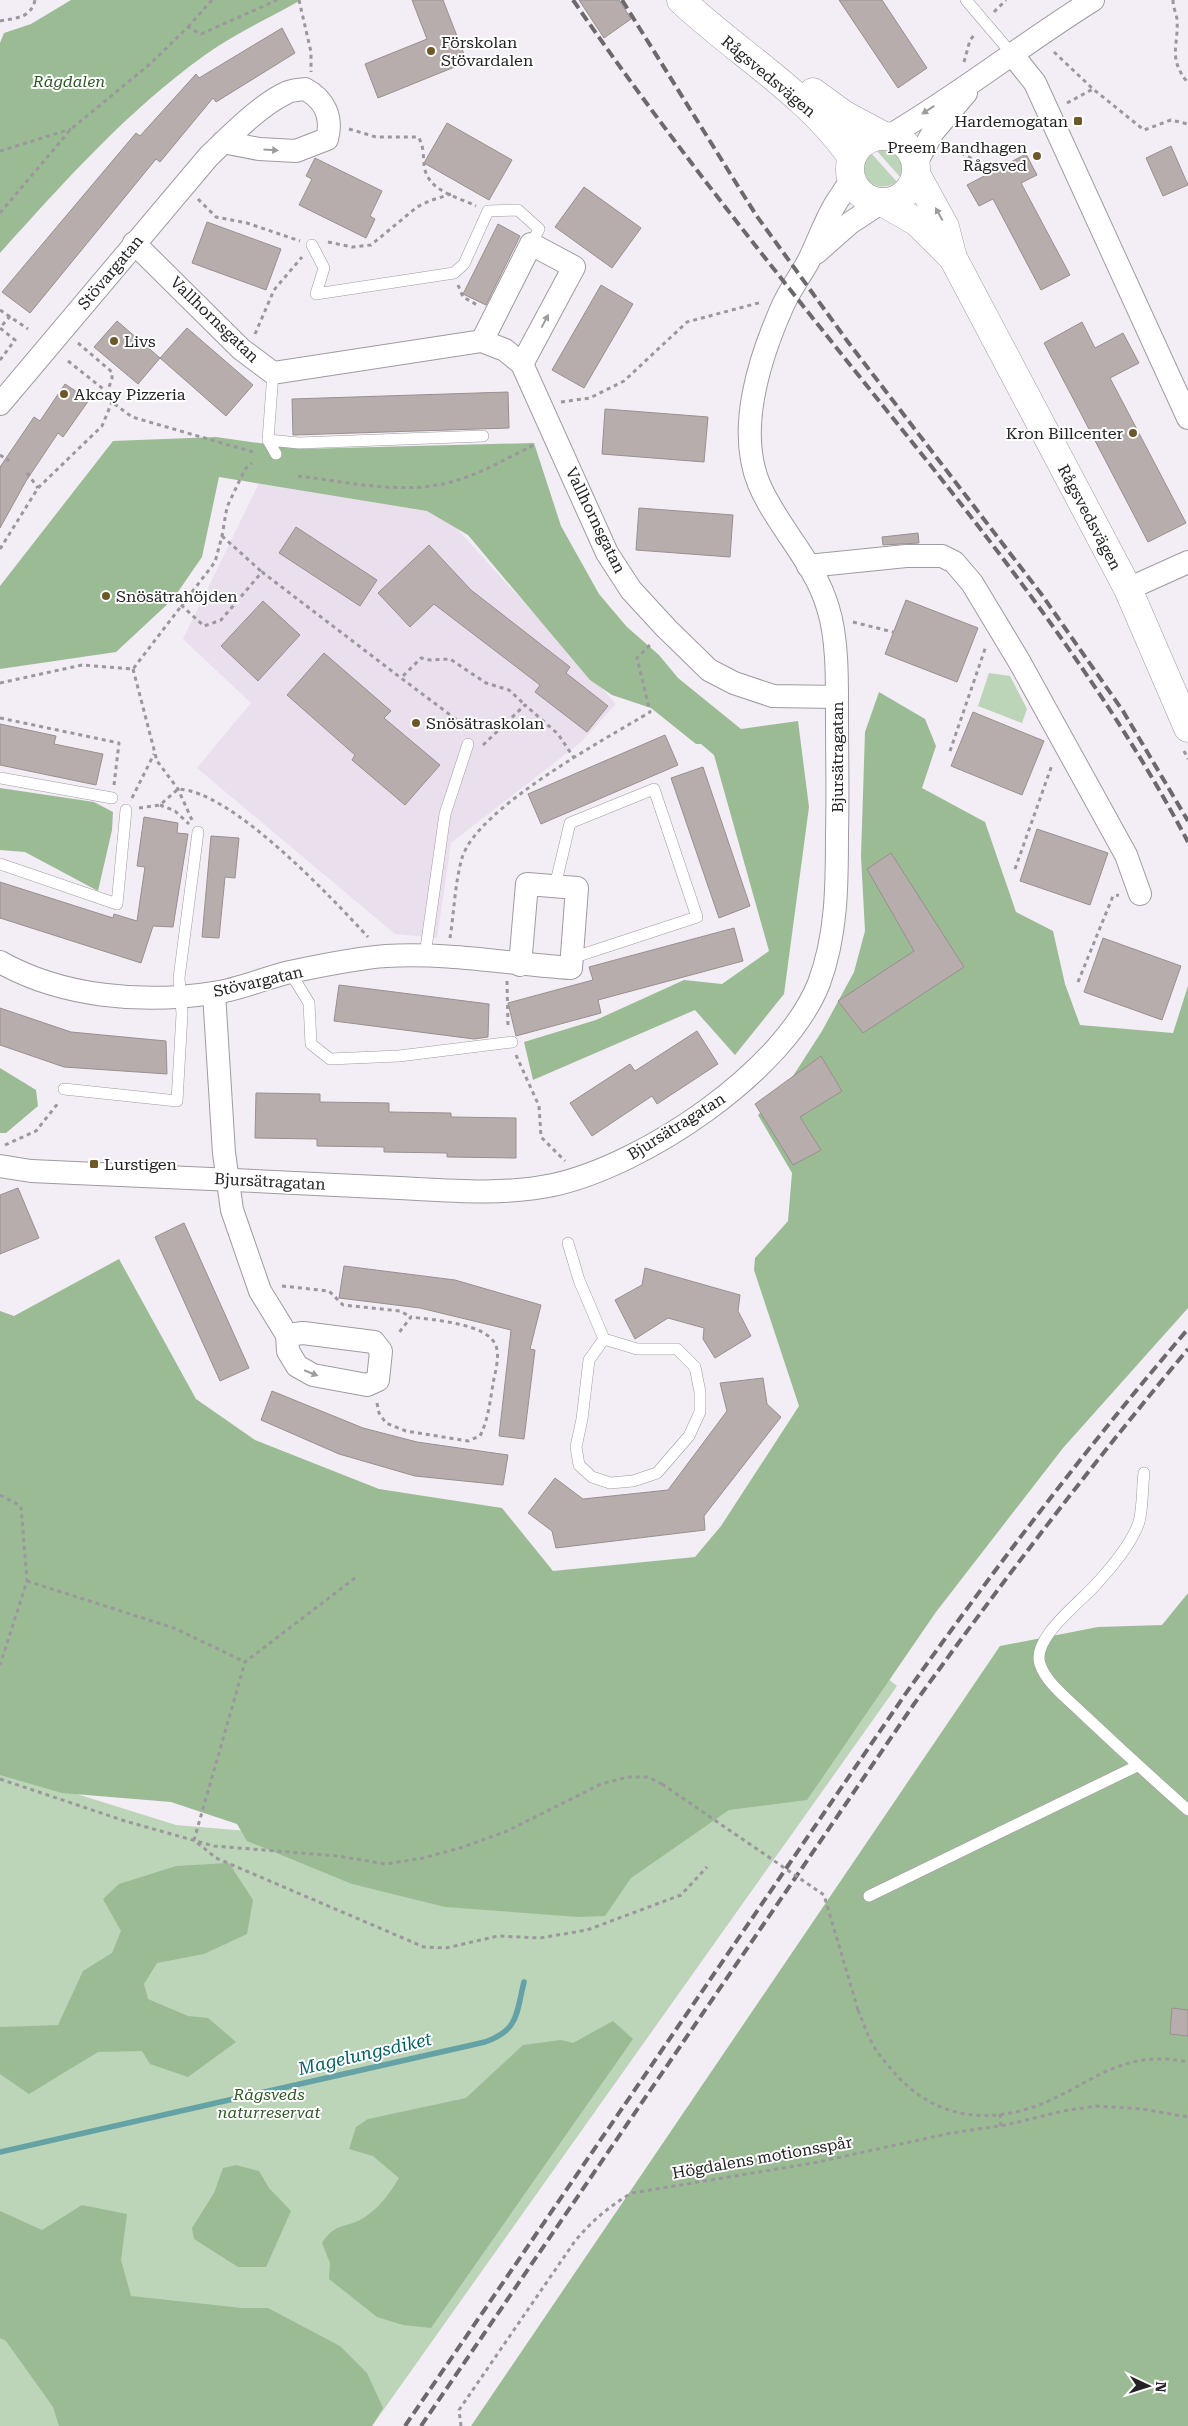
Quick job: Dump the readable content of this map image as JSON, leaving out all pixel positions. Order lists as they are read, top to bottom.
{
  "streets": {
    "street": [
      "Rågsvedsvägen",
      "Stövargatan",
      "Vallhornsgatan",
      "Bjursätragatan"
    ],
    "path": ["Högdalens motionsspår"]
  },
  "crossings": [
    ["Rågsvedsvägen", "Bjursätragatan"],
    ["Stövargatan", "Vallhornsgatan"],
    ["Vallhornsgatan", "Bjursätragatan"]
  ],
  "water": ["Magelungsdiket"],
  "parks": ["Rågdalen", "Rågsveds naturreservat"],
  "places": {
    "other": [
      "Förskolan Stövardalen",
      "Preem Bandhagen Rågsved",
      "Livs",
      "Akcay Pizzeria",
      "Kron Billcenter",
      "Snösätrahöjden",
      "Snösätraskolan"
    ],
    "transit": ["Hardemogatan", "Lurstigen"]
  },
  "north": "right"
}
